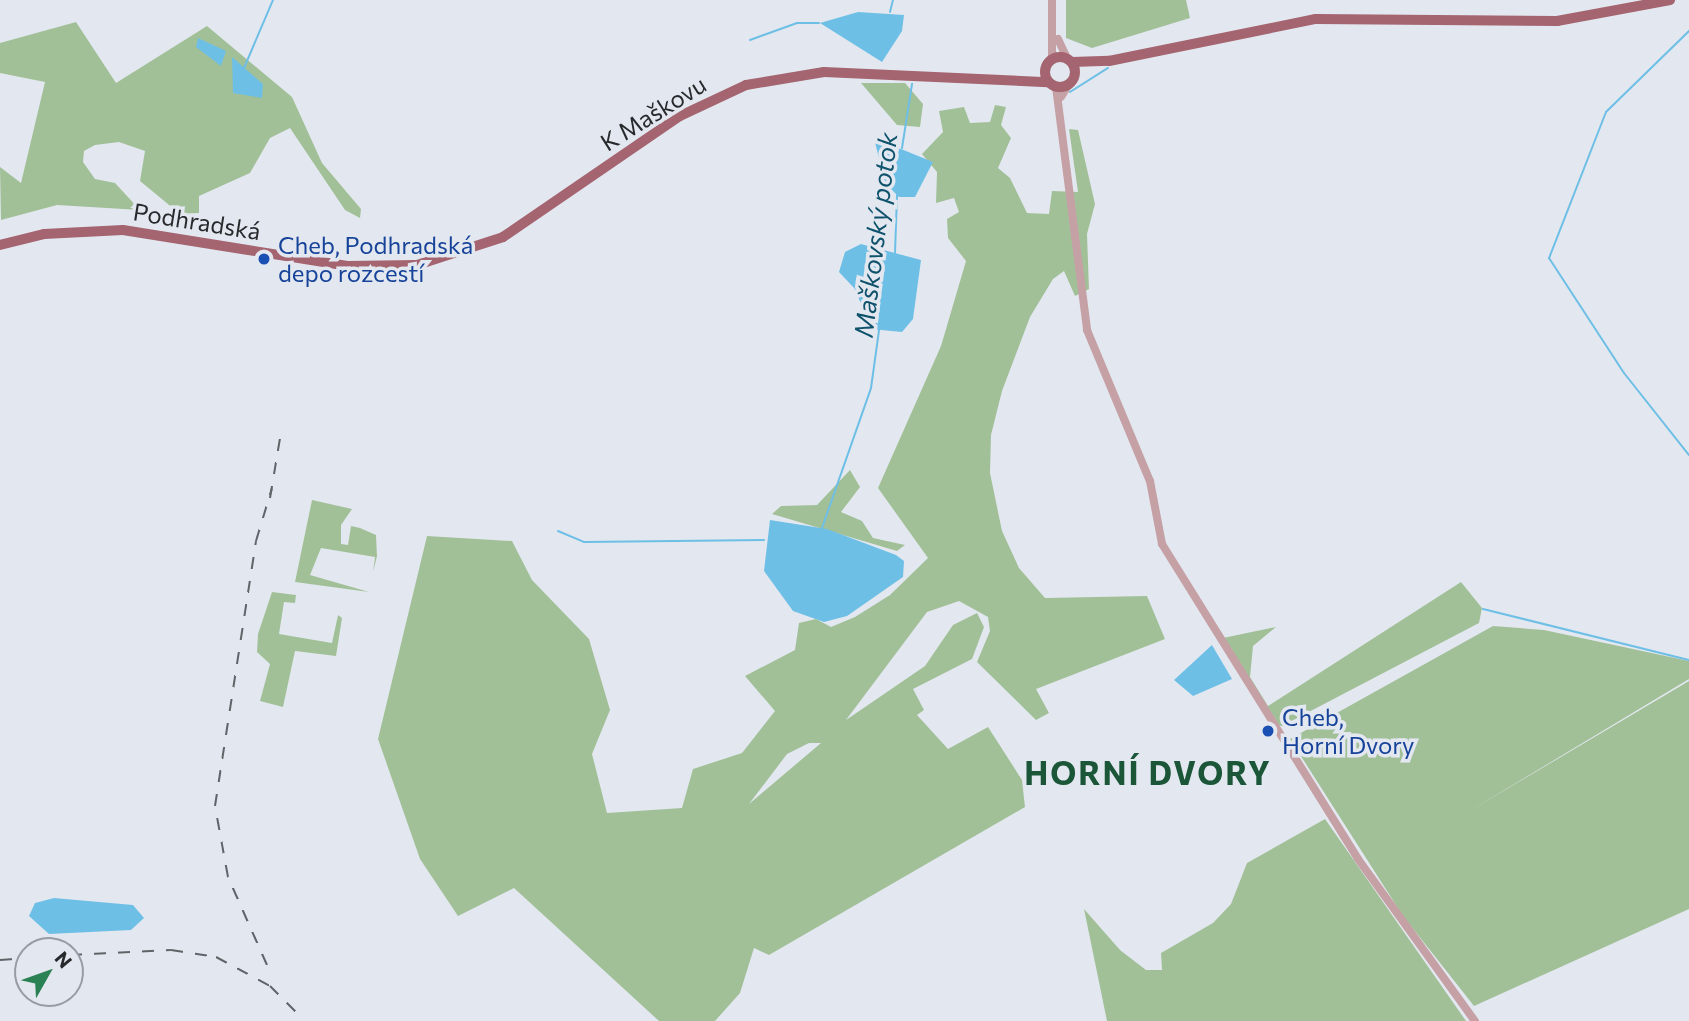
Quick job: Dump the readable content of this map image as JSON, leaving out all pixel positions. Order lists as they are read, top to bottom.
{
  "streets": {
    "main road": ["K Maškovu", "Podhradská"]
  },
  "crossings": [
    ["K Maškovu", "Podhradská"]
  ],
  "districts": ["HORNÍ DVORY"],
  "water": ["Maškovský potok"],
  "places": ["Cheb, Podhradská depo rozcestí", "Cheb, Horní Dvory"],
  "north": "top right"
}
